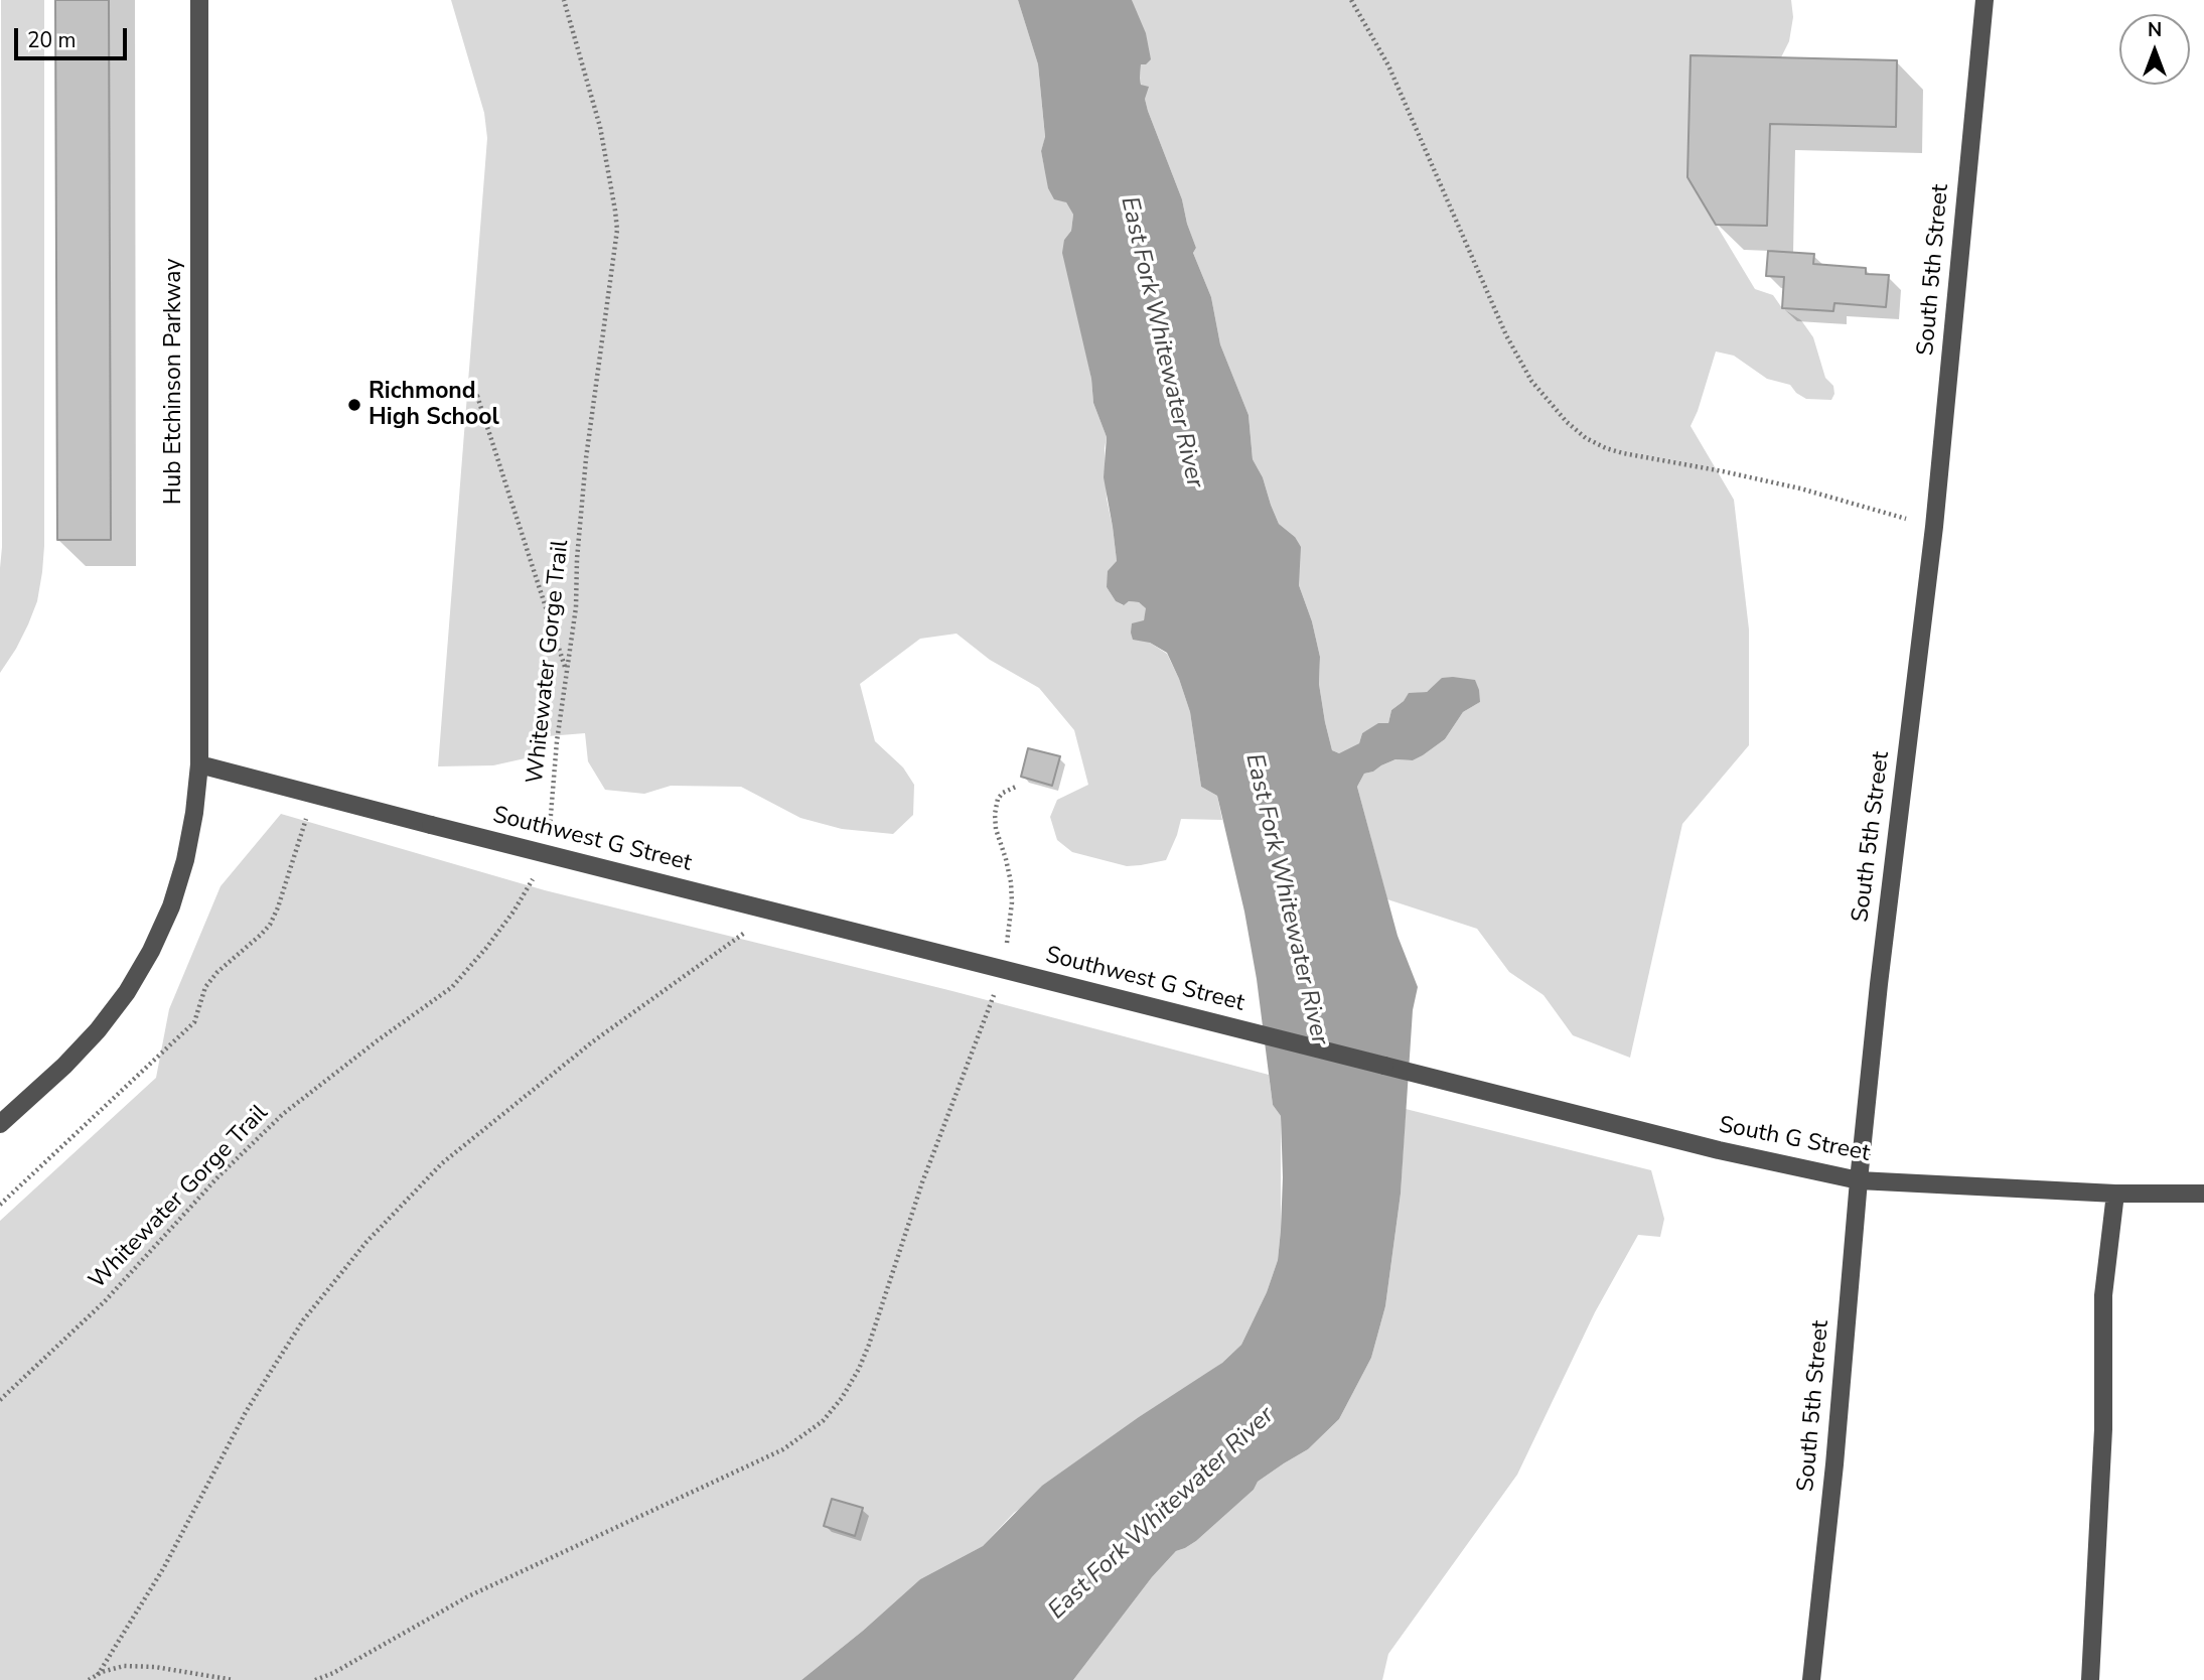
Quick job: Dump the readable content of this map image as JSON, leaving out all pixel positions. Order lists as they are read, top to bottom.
{
  "streets": {
    "street": [
      "South 5th Street",
      "Hub Etchinson Parkway",
      "Southwest G Street",
      "South G Street"
    ],
    "path": ["Whitewater Gorge Trail"]
  },
  "crossings": [
    ["South 5th Street", "South G Street"],
    ["Hub Etchinson Parkway", "Southwest G Street"],
    ["Southwest G Street", "South G Street"]
  ],
  "water": ["East Fork Whitewater River"],
  "places": ["Richmond High School"],
  "scale_bar": "20 m",
  "north": "top"
}
